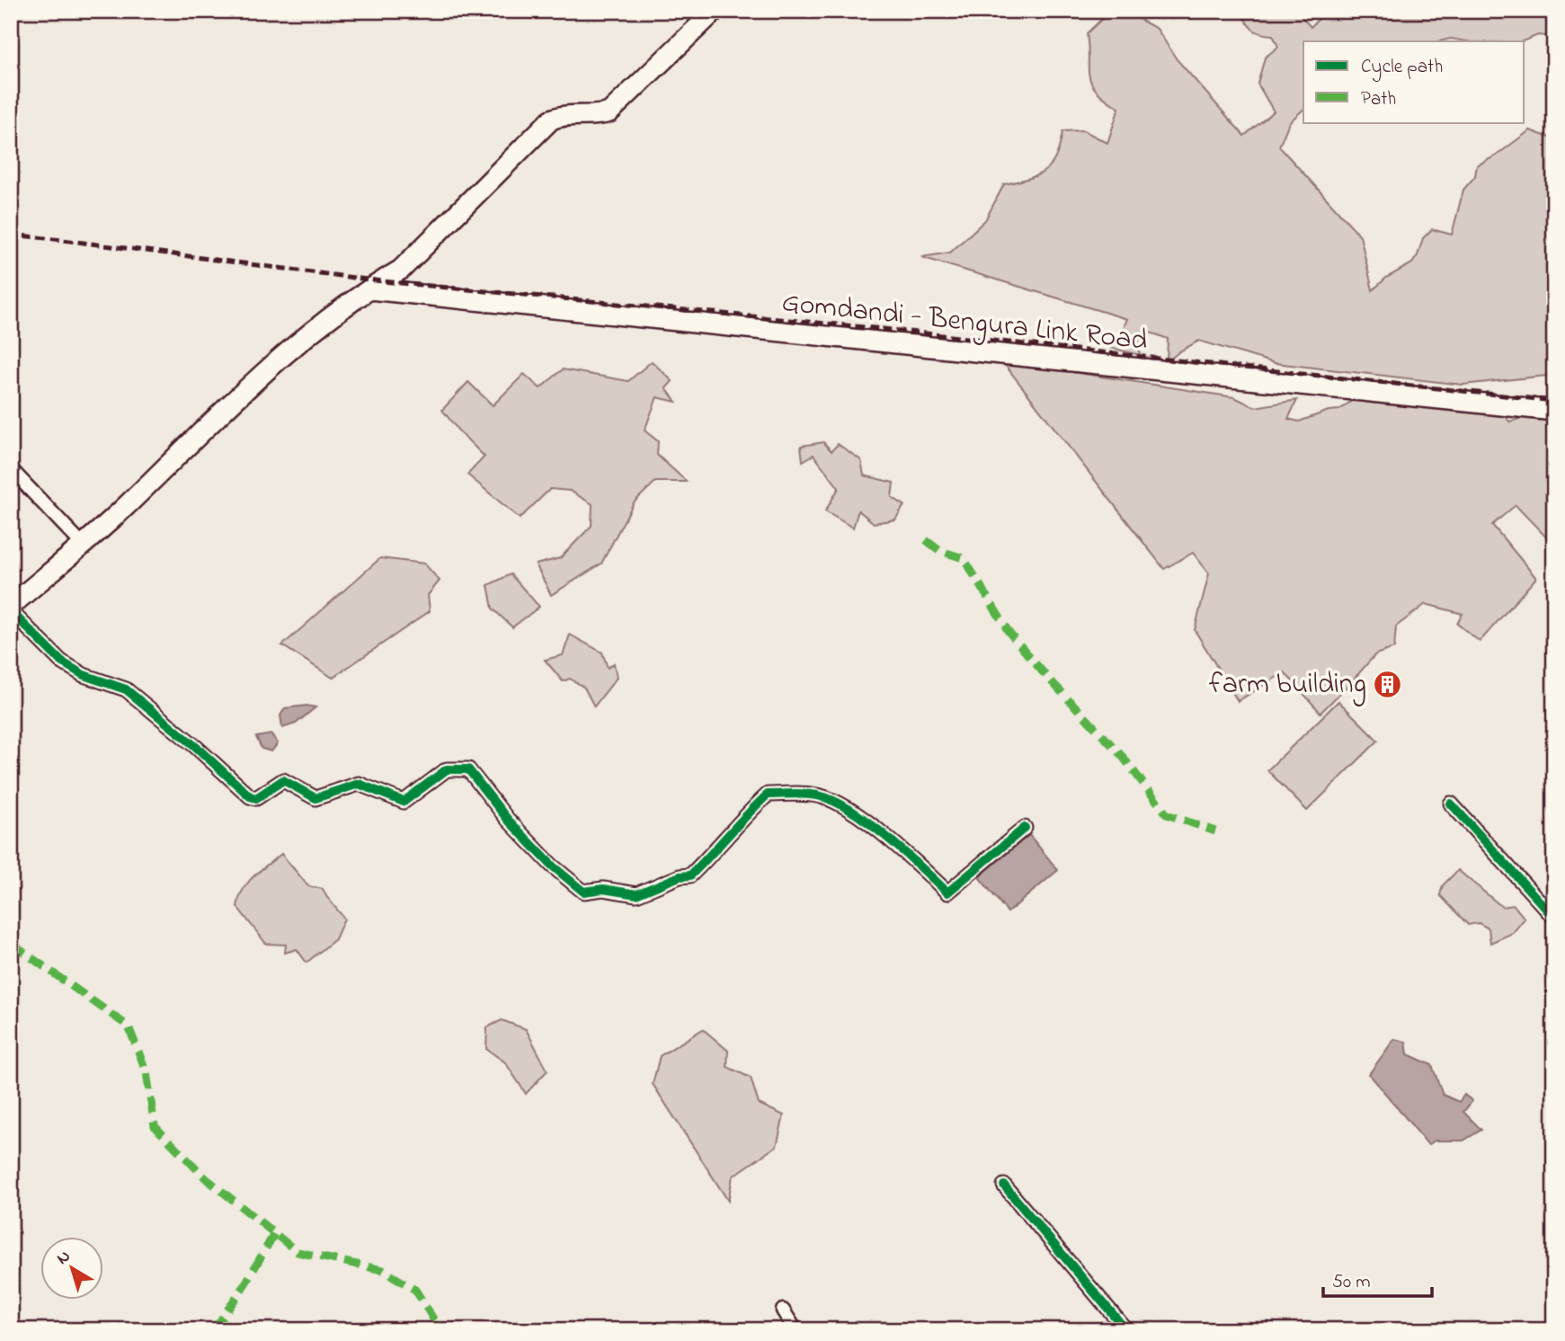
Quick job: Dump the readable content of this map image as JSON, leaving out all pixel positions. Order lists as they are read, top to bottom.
{
  "streets": {
    "main road": ["Gomdandi - Bengura Link Road"]
  },
  "places": {
    "building": ["farm building"]
  },
  "legend": ["Cycle path", "Path"],
  "scale_bar": "50 m",
  "north": "top left"
}
